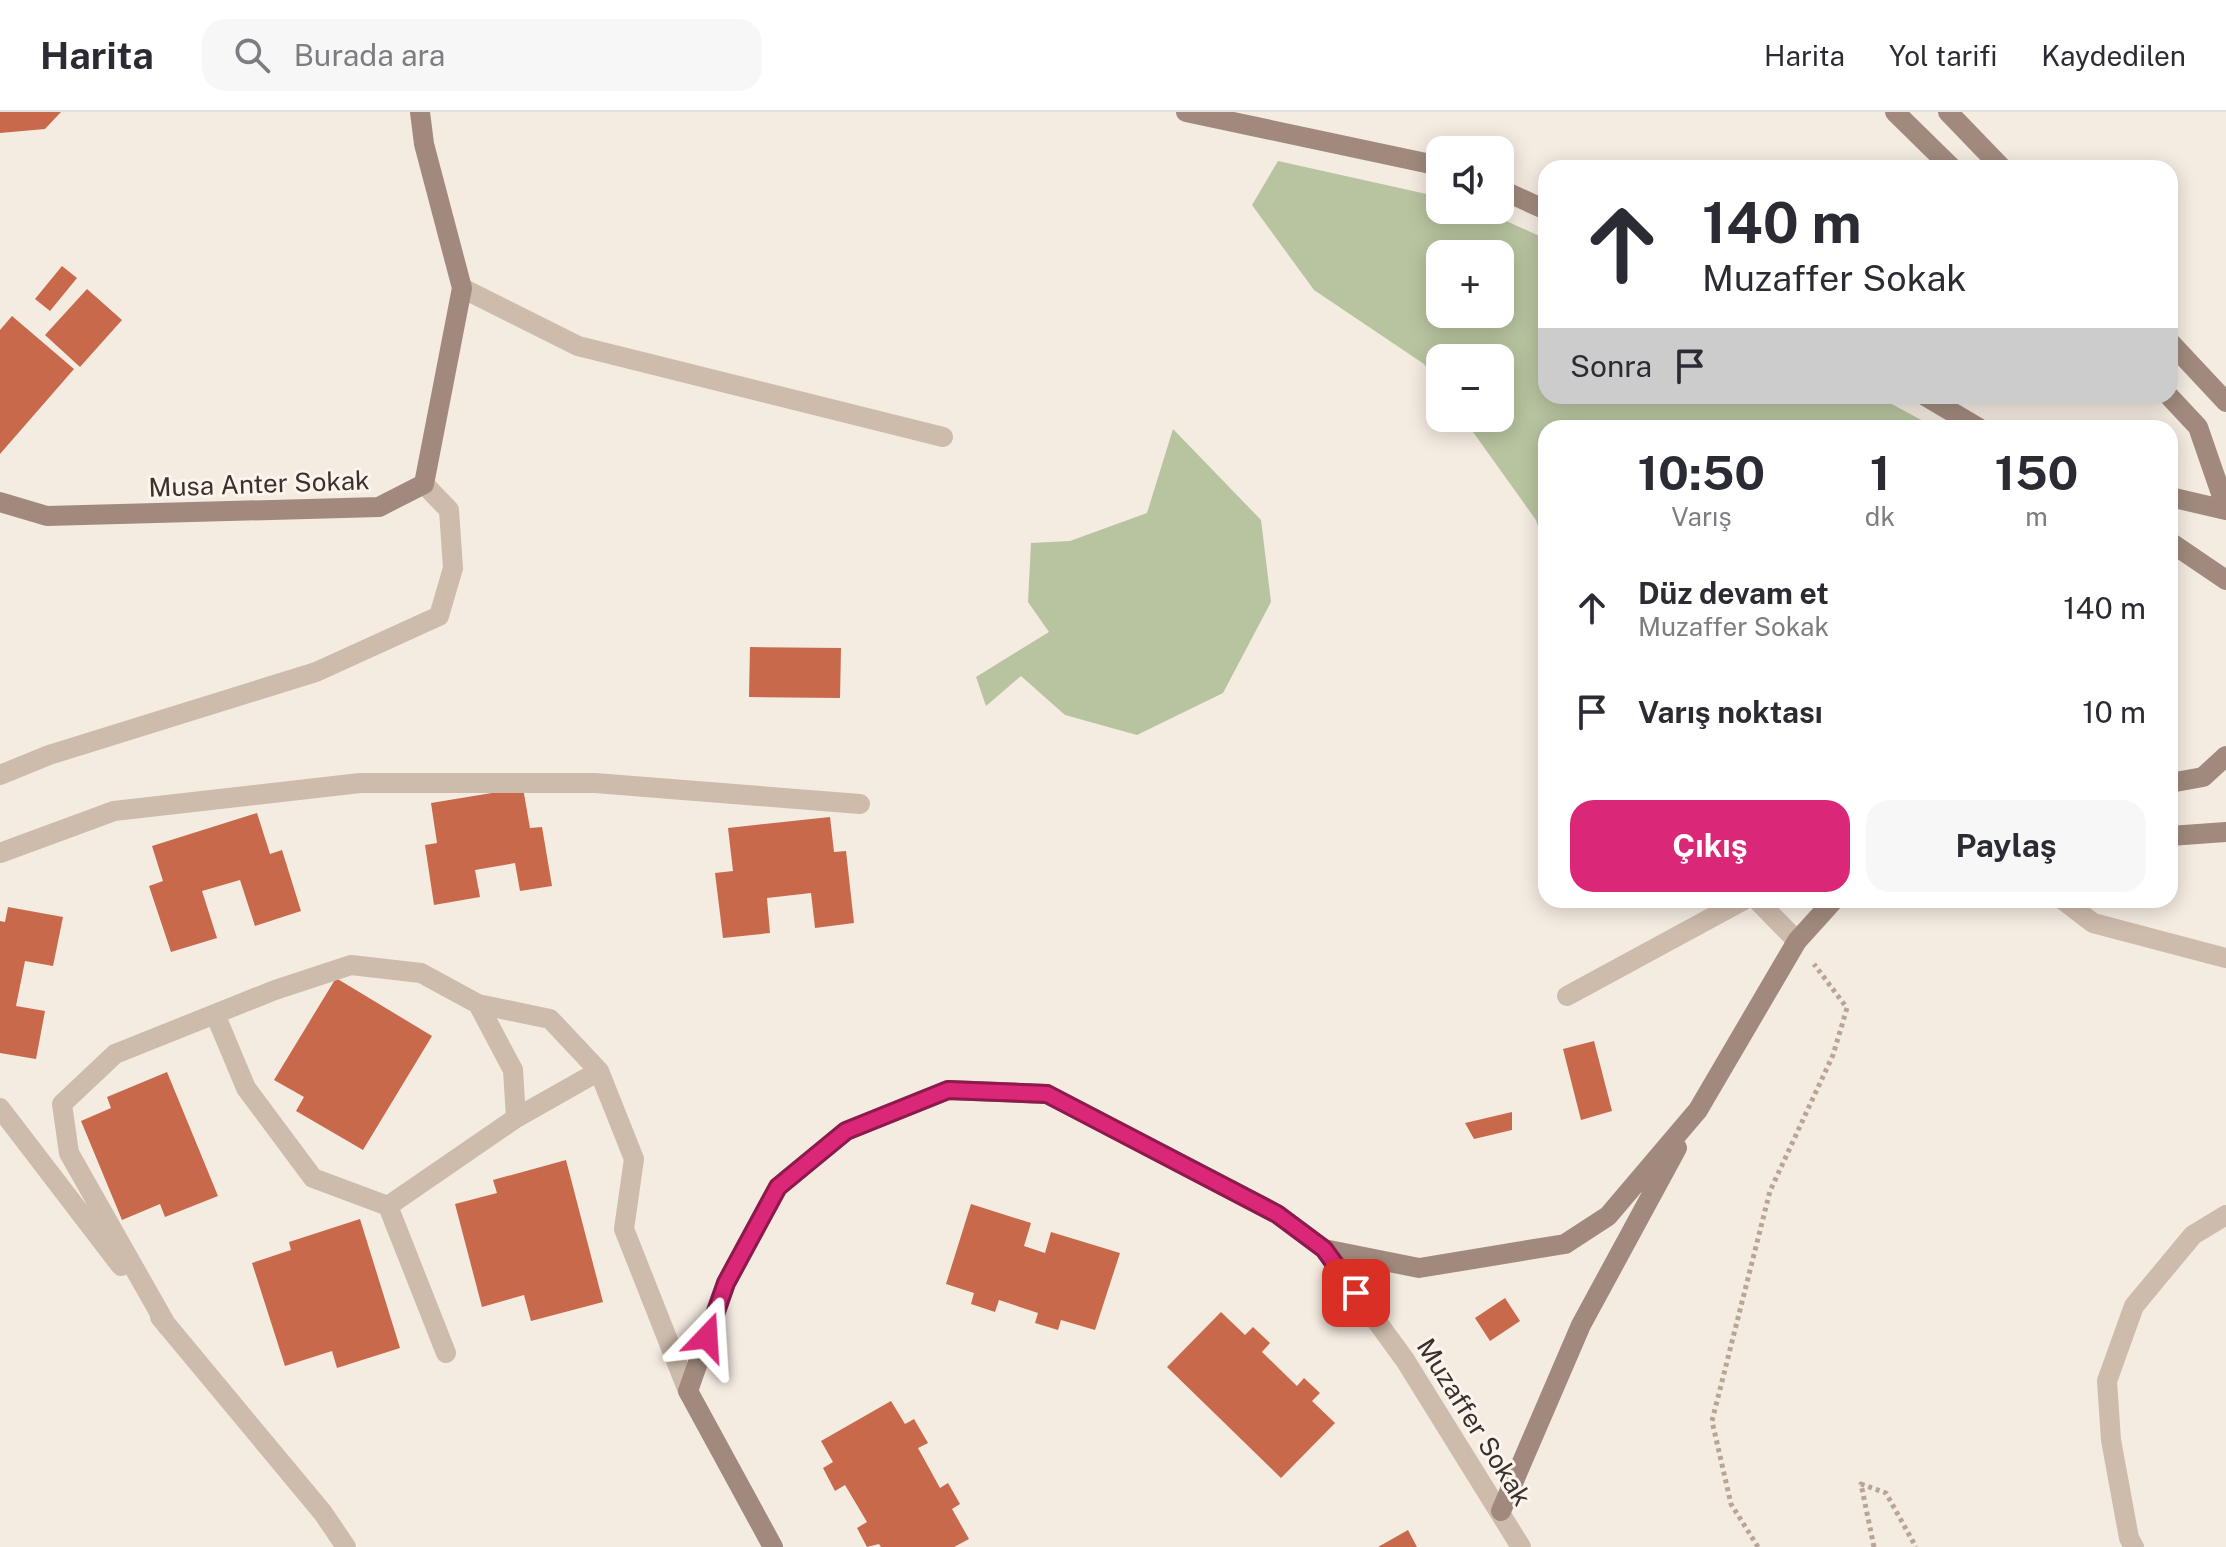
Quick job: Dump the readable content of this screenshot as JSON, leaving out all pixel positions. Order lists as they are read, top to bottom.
{
  "streets": {
    "street": ["Musa Anter Sokak", "Muzaffer Sokak"]
  },
  "page": {
    "header": "Harita",
    "search": "Burada ara",
    "nav": ["Harita", "Yol tarifi", "Kaydedilen"],
    "map_buttons": ["+", "−"],
    "turn": ["140 m", "Muzaffer Sokak"],
    "then": "Sonra",
    "eta": [
      "10:50",
      "Varış",
      "1",
      "dk",
      "150",
      "m"
    ],
    "list": [
      {
        "name": "Düz devam et",
        "note": "Muzaffer Sokak",
        "value": "140 m"
      },
      {
        "name": "Varış noktası",
        "value": "10 m"
      }
    ],
    "buttons": ["Çıkış", "Paylaş"]
  }
}
